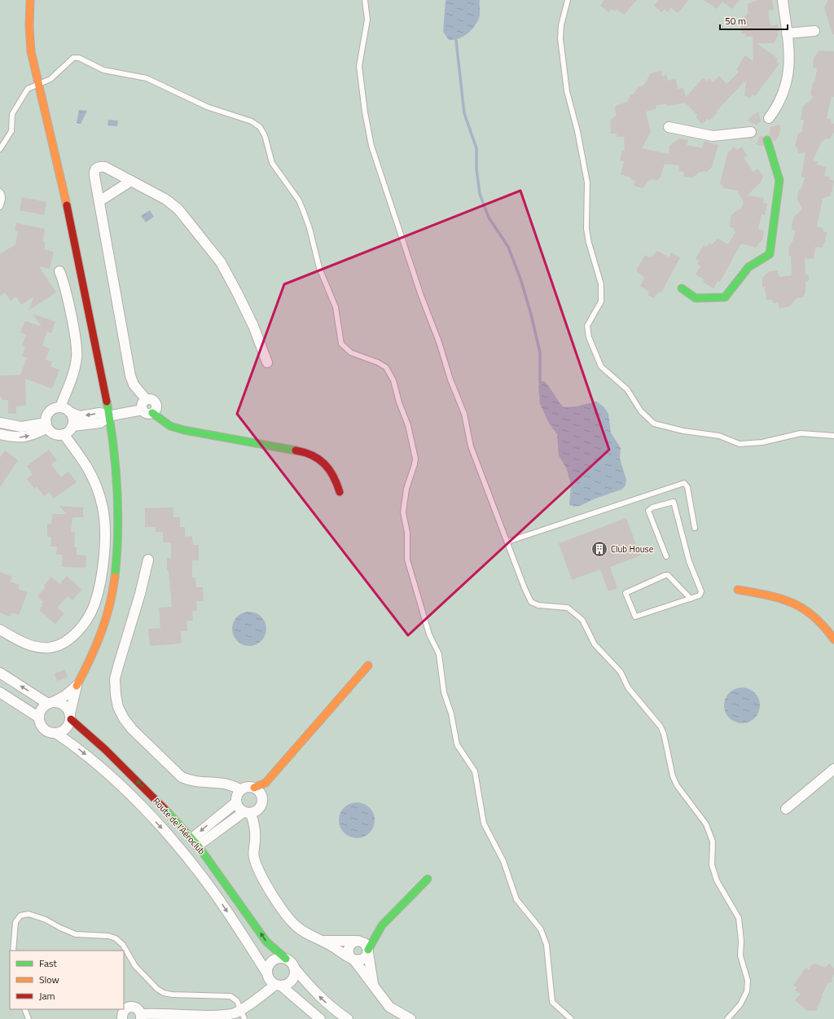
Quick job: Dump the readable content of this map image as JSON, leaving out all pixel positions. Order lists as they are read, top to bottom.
{
  "streets": {
    "street": ["Route de l’Aéroclub"]
  },
  "places": {
    "building": ["Club House"]
  },
  "legend": ["Fast", "Slow", "Jam"],
  "scale_bar": "50 m"
}
